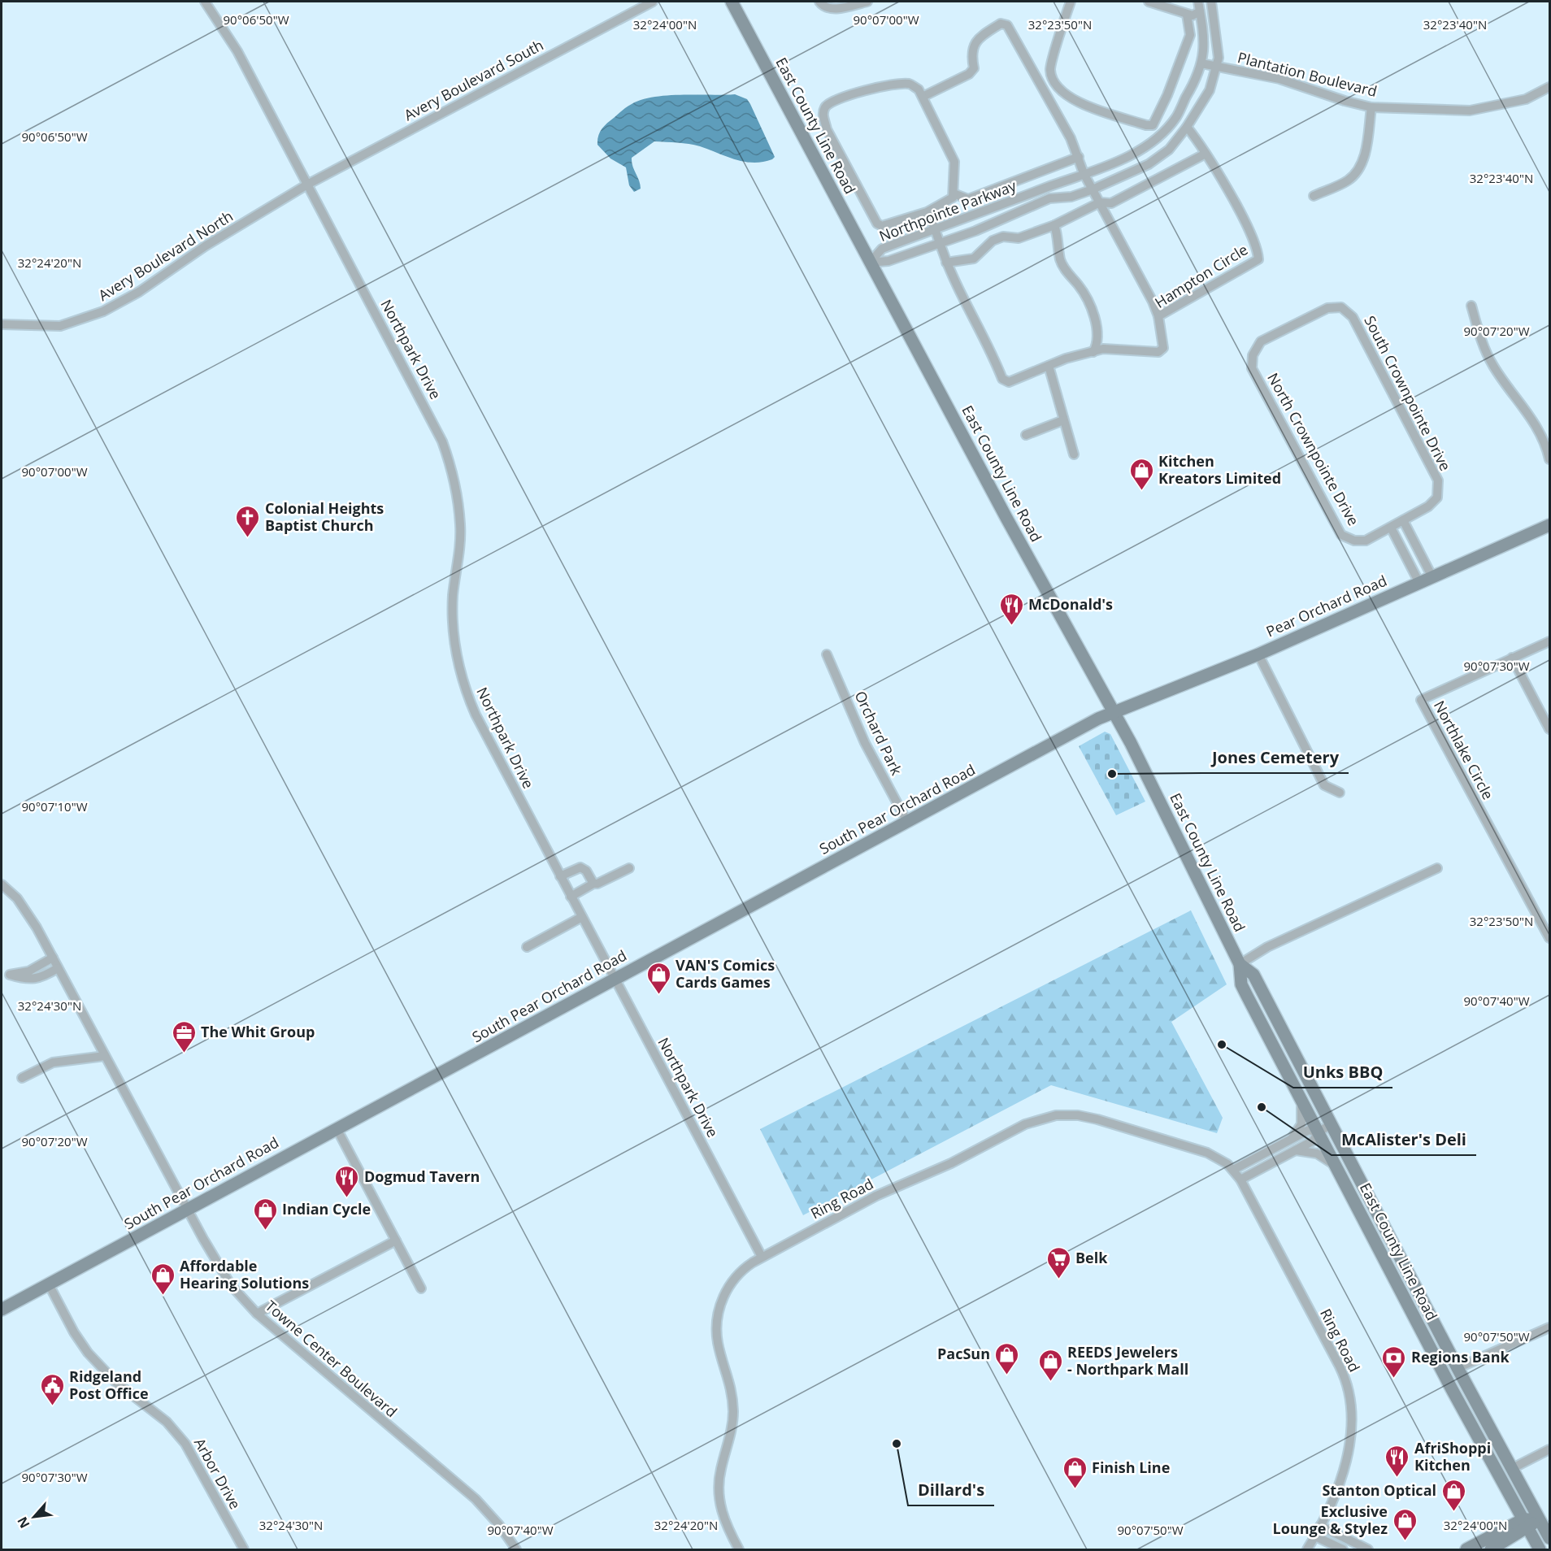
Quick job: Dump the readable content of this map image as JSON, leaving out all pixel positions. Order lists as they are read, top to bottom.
{
  "streets": {
    "main road": ["East County Line Road", "Pear Orchard Road", "South Pear Orchard Road"],
    "street": [
      "Plantation Boulevard",
      "Avery Boulevard South",
      "Northpointe Parkway",
      "Avery Boulevard North",
      "Hampton Circle",
      "Northpark Drive",
      "South Crownpointe Drive",
      "North Crownpointe Drive",
      "Orchard Park",
      "Northlake Circle",
      "Ring Road",
      "Towne Center Boulevard",
      "Arbor Drive"
    ]
  },
  "crossings": [
    ["Plantation Boulevard", "Northpointe Parkway"],
    ["Avery Boulevard South", "Avery Boulevard North"],
    ["Avery Boulevard South", "Northpark Drive"],
    ["East County Line Road", "Northpointe Parkway"],
    ["East County Line Road", "Pear Orchard Road"],
    ["East County Line Road", "South Pear Orchard Road"],
    ["Northpointe Parkway", "Hampton Circle"],
    ["Avery Boulevard North", "Northpark Drive"],
    ["Northpark Drive", "South Pear Orchard Road"],
    ["Northpark Drive", "Ring Road"],
    ["South Crownpointe Drive", "North Crownpointe Drive"],
    ["Pear Orchard Road", "South Pear Orchard Road"],
    ["Orchard Park", "South Pear Orchard Road"],
    ["South Pear Orchard Road", "Towne Center Boulevard"],
    ["South Pear Orchard Road", "Arbor Drive"]
  ],
  "places": {
    "shop": [
      "Kitchen Kreators Limited",
      "VAN'S Comics Cards Games",
      "Indian Cycle",
      "Affordable Hearing Solutions",
      "PacSun",
      "REEDS Jewelers - Northpark Mall",
      "Finish Line",
      "Stanton Optical",
      "Exclusive Lounge & Stylez"
    ],
    "church": ["Colonial Heights Baptist Church"],
    "restaurant": ["McDonald's", "Dogmud Tavern", "AfriShoppi Kitchen"],
    "other": [
      "Jones Cemetery",
      "Unks BBQ",
      "McAlister's Deli",
      "Dillard's"
    ],
    "office": ["The Whit Group"],
    "supermarket": ["Belk"],
    "bank": ["Regions Bank"],
    "public building": ["Ridgeland Post Office"]
  },
  "north": "bottom left",
  "coordinates": [
    "90°06'50\"W",
    "90°07'00\"W",
    "32°24'00\"N",
    "32°23'50\"N",
    "32°23'40\"N",
    "32°24'20\"N",
    "90°07'20\"W",
    "90°07'30\"W",
    "90°07'10\"W",
    "90°07'40\"W",
    "32°24'30\"N",
    "90°07'50\"W"
  ]
}
